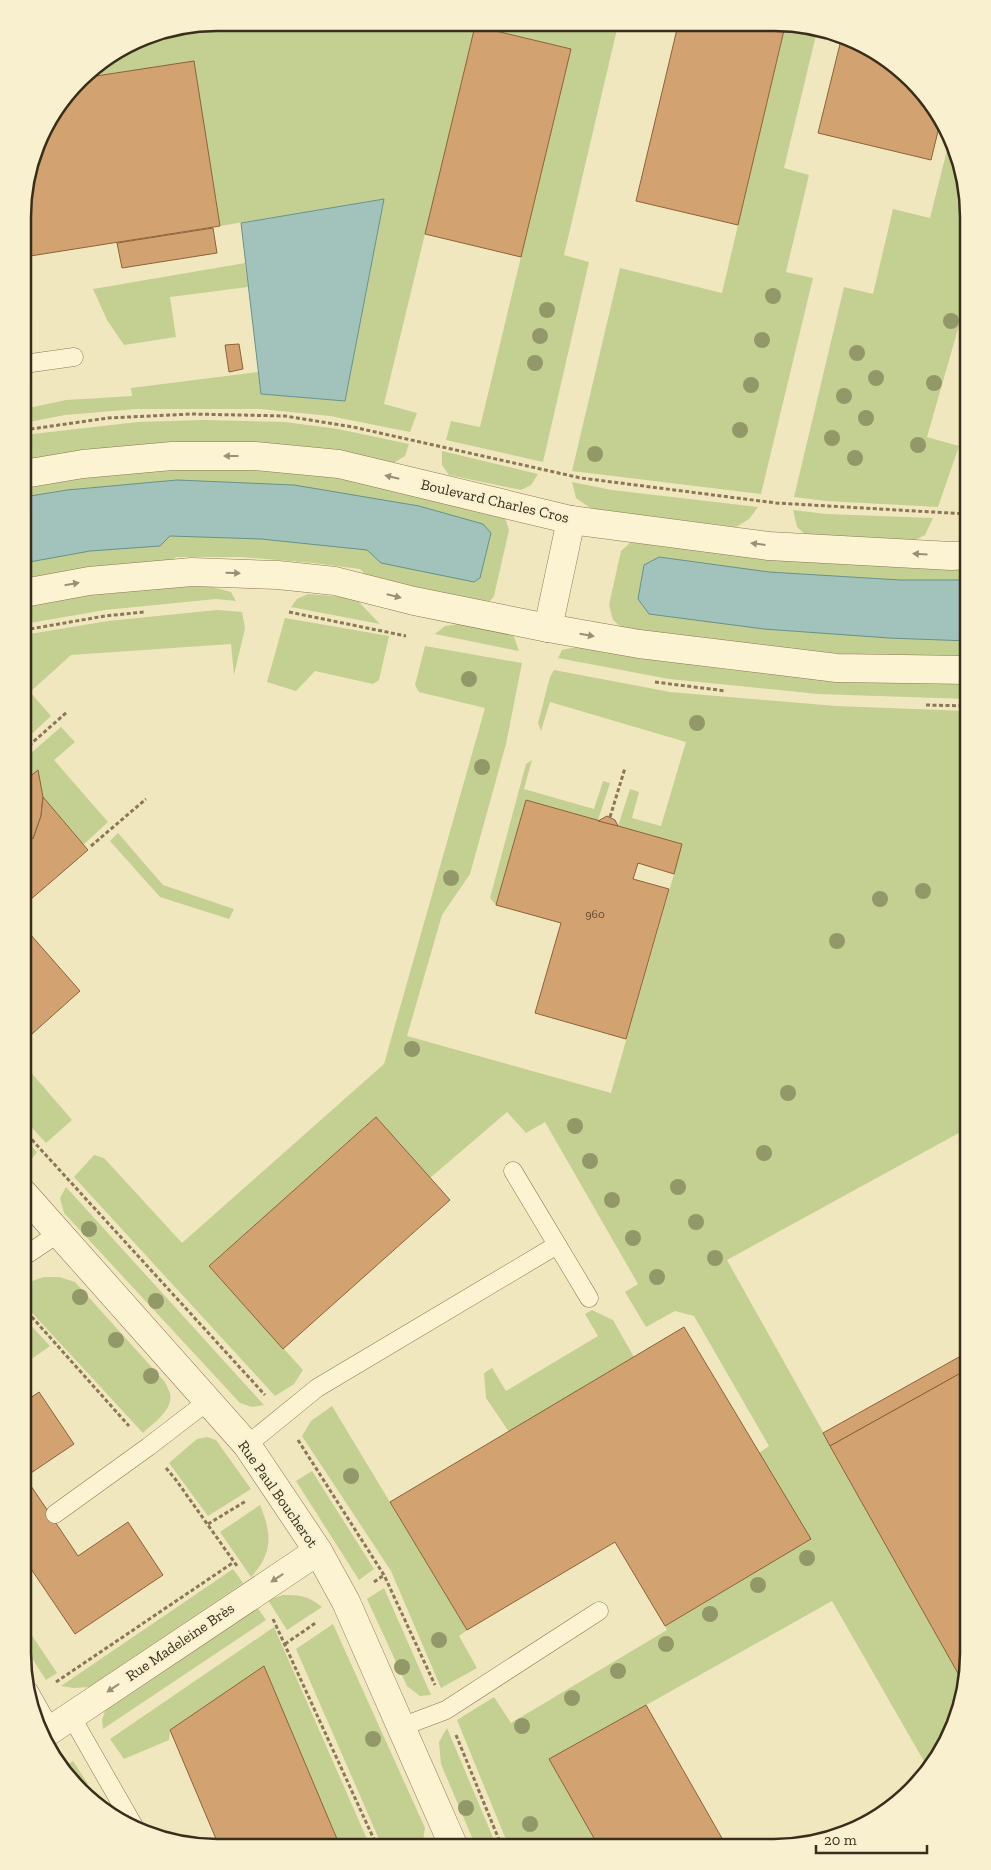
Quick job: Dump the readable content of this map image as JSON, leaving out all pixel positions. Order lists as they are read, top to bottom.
{
  "streets": {
    "street": ["Boulevard Charles Cros", "Rue Paul Boucherot", "Rue Madeleine Brès"]
  },
  "crossings": [
    ["Rue Paul Boucherot", "Rue Madeleine Brès"]
  ],
  "one_way": ["Rue Madeleine Brès"],
  "house_numbers": ["960"],
  "scale_bar": "20 m"
}
